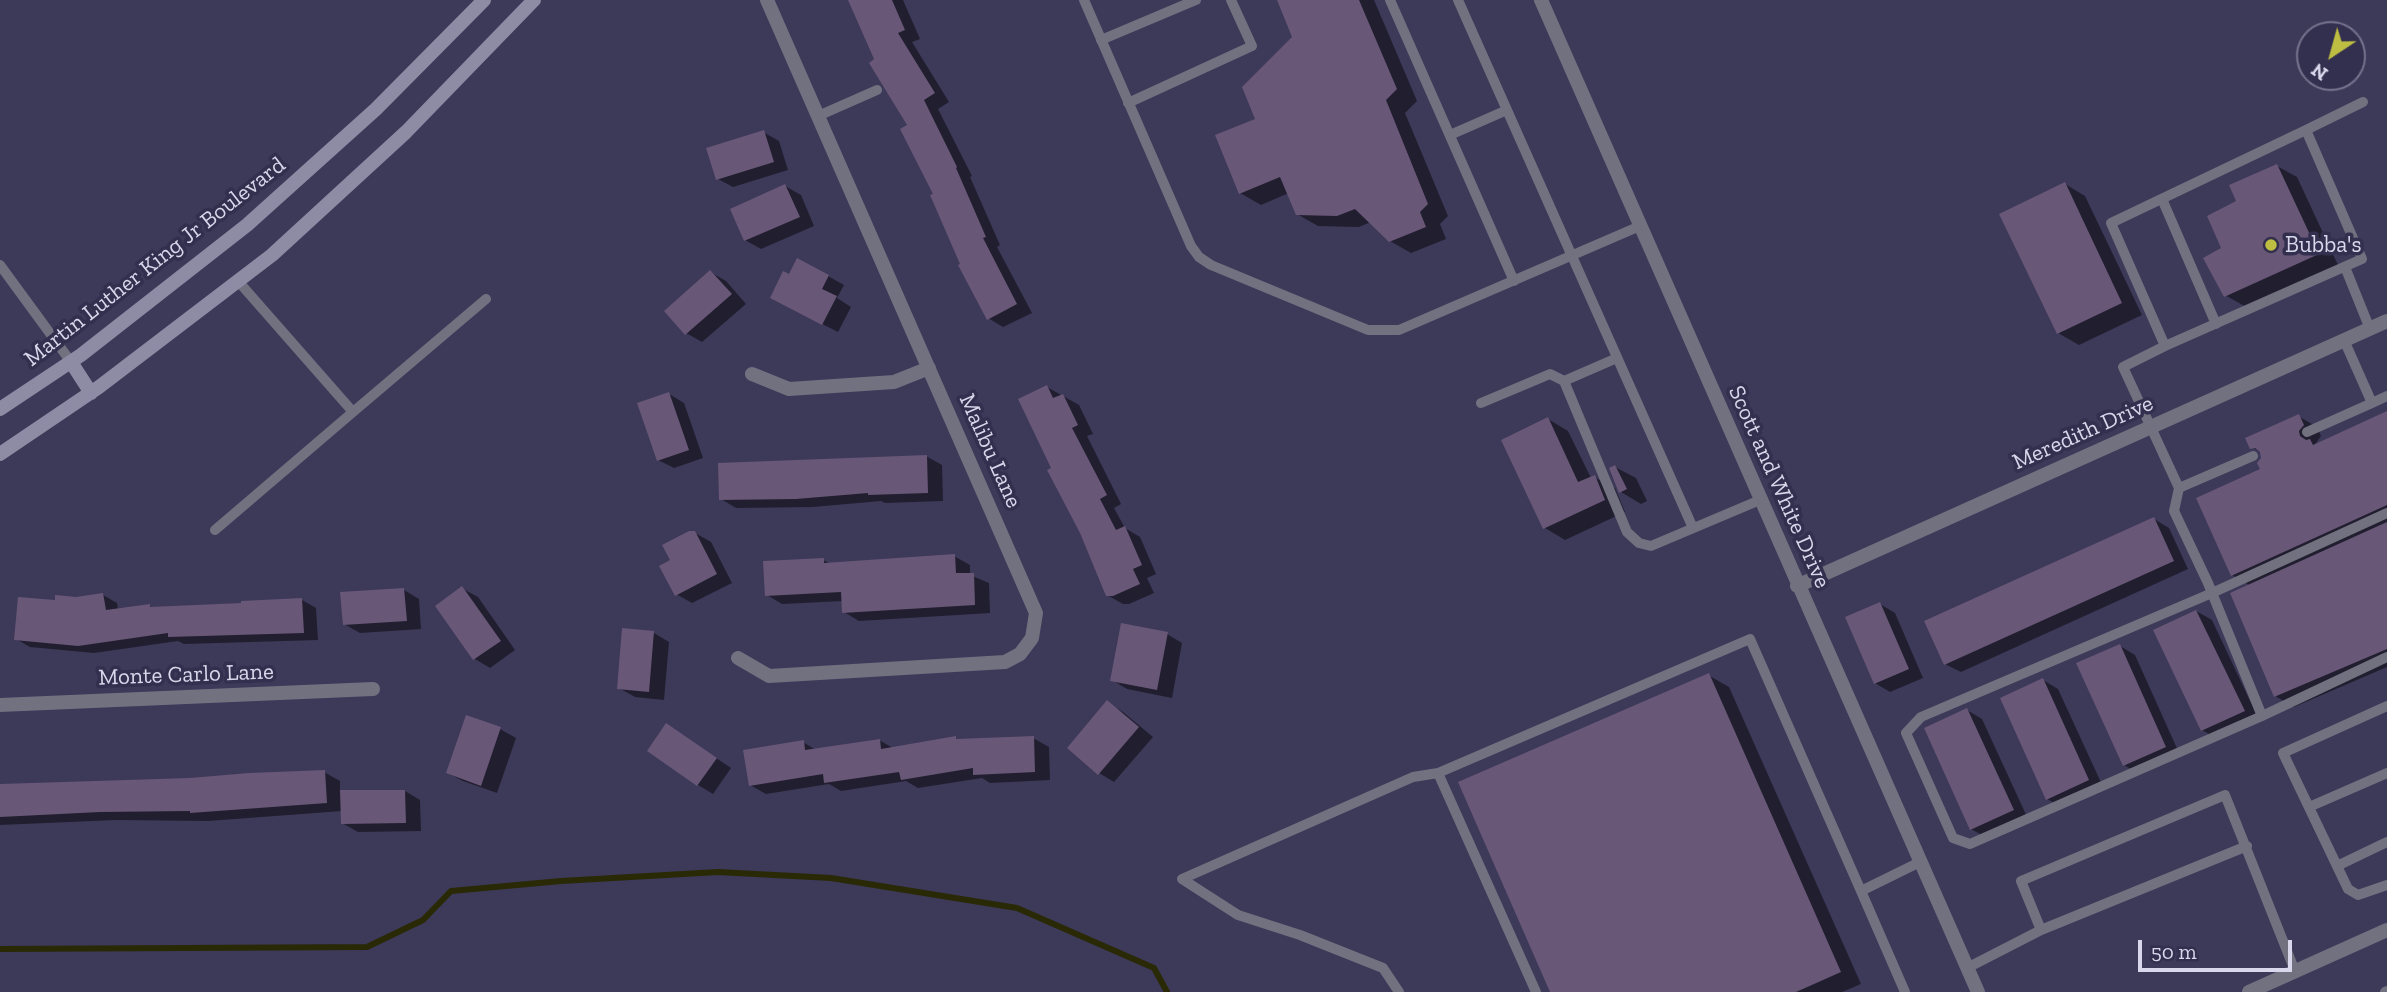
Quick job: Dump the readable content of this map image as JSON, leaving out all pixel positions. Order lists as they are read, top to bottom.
{
  "streets": {
    "main road": ["Martin Luther King Jr Boulevard"],
    "street": [
      "Meredith Drive",
      "Malibu Lane",
      "Scott and White Drive",
      "Monte Carlo Lane"
    ]
  },
  "crossings": [
    ["Meredith Drive", "Scott and White Drive"]
  ],
  "places": ["Bubba's"],
  "scale_bar": "50 m",
  "north": "bottom left"
}
